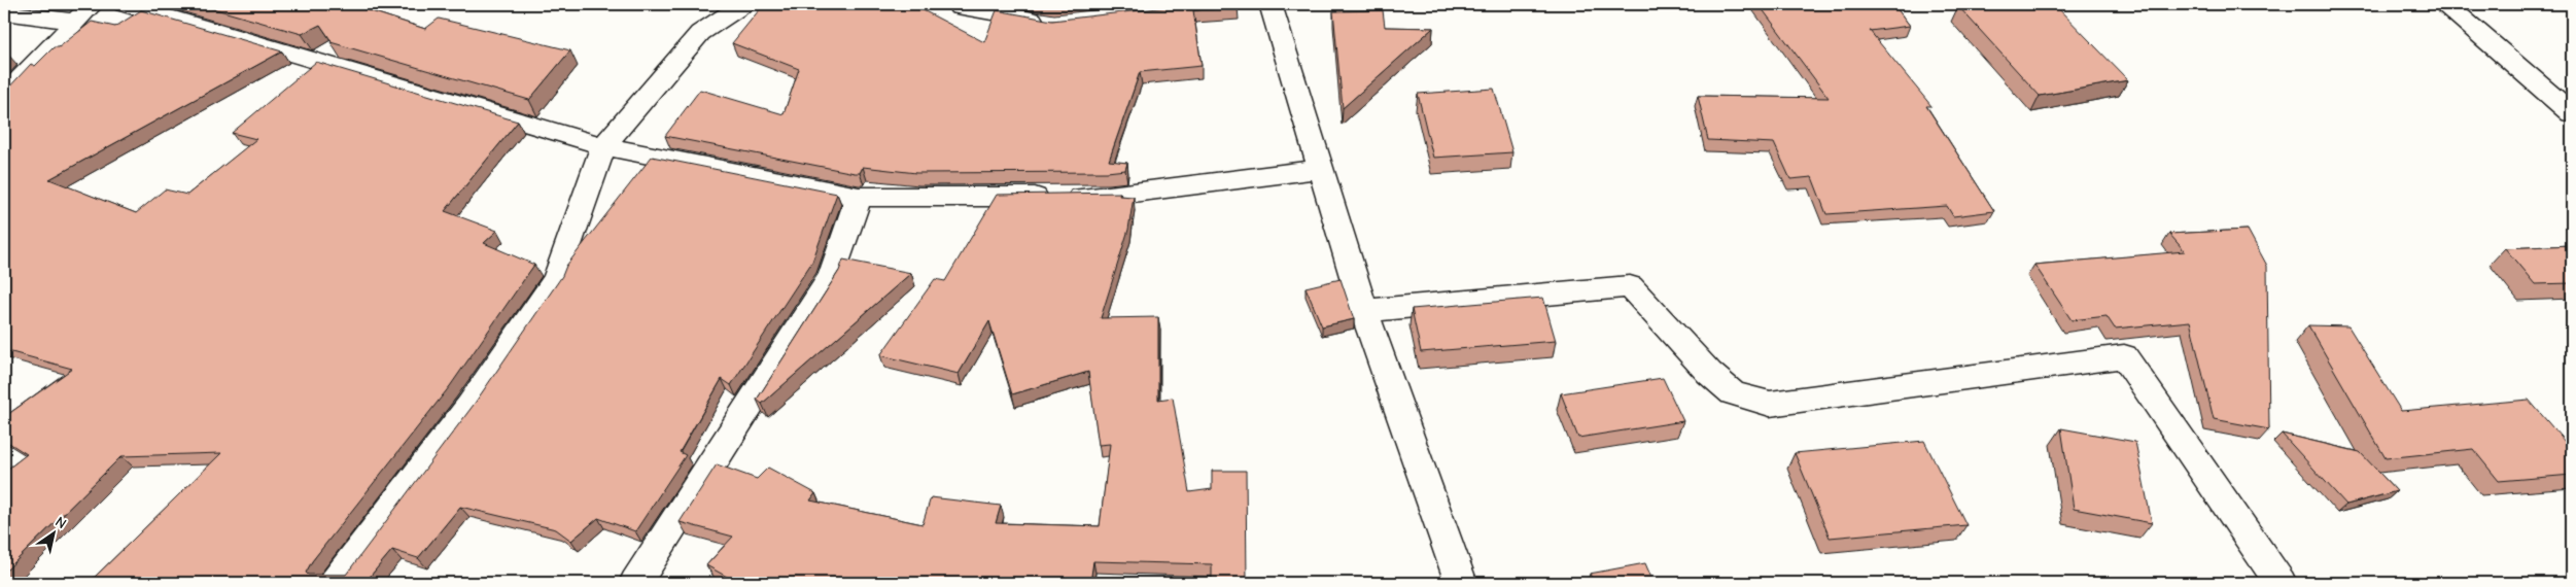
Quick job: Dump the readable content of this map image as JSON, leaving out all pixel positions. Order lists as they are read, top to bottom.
{
  "north": "top right"
}
